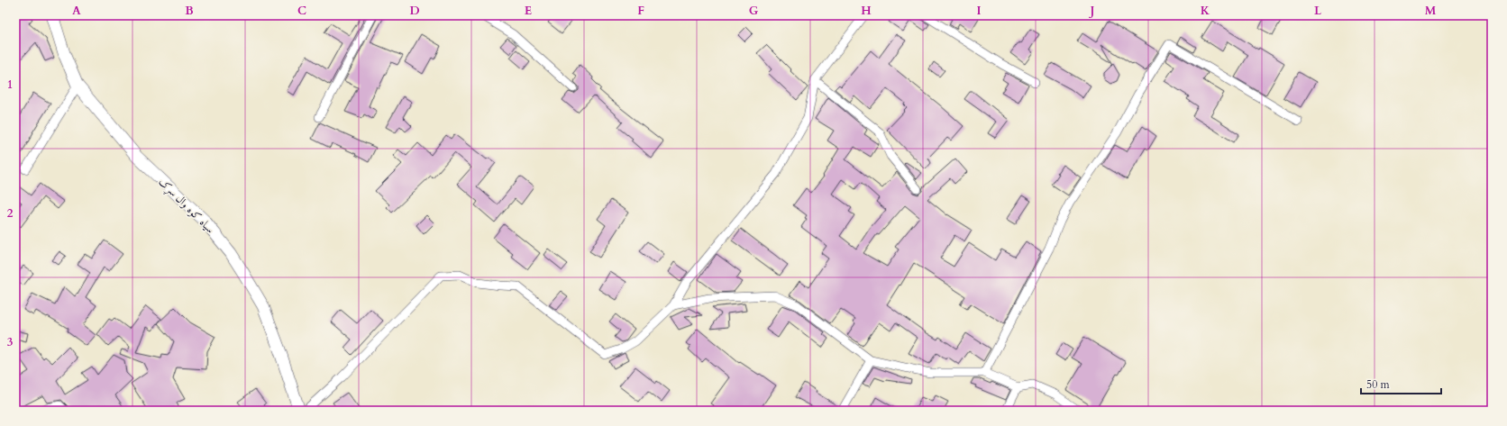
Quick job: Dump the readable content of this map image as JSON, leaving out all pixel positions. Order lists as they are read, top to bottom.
{
  "streets": {
    "street": ["سیاه کوه وال سړک"]
  },
  "scale_bar": "50 m",
  "grid": {
    "columns": [
      "A",
      "B",
      "C",
      "D",
      "E",
      "F",
      "G",
      "H",
      "I",
      "J",
      "K",
      "L",
      "M"
    ],
    "rows": ["1", "2", "3"]
  }
}
